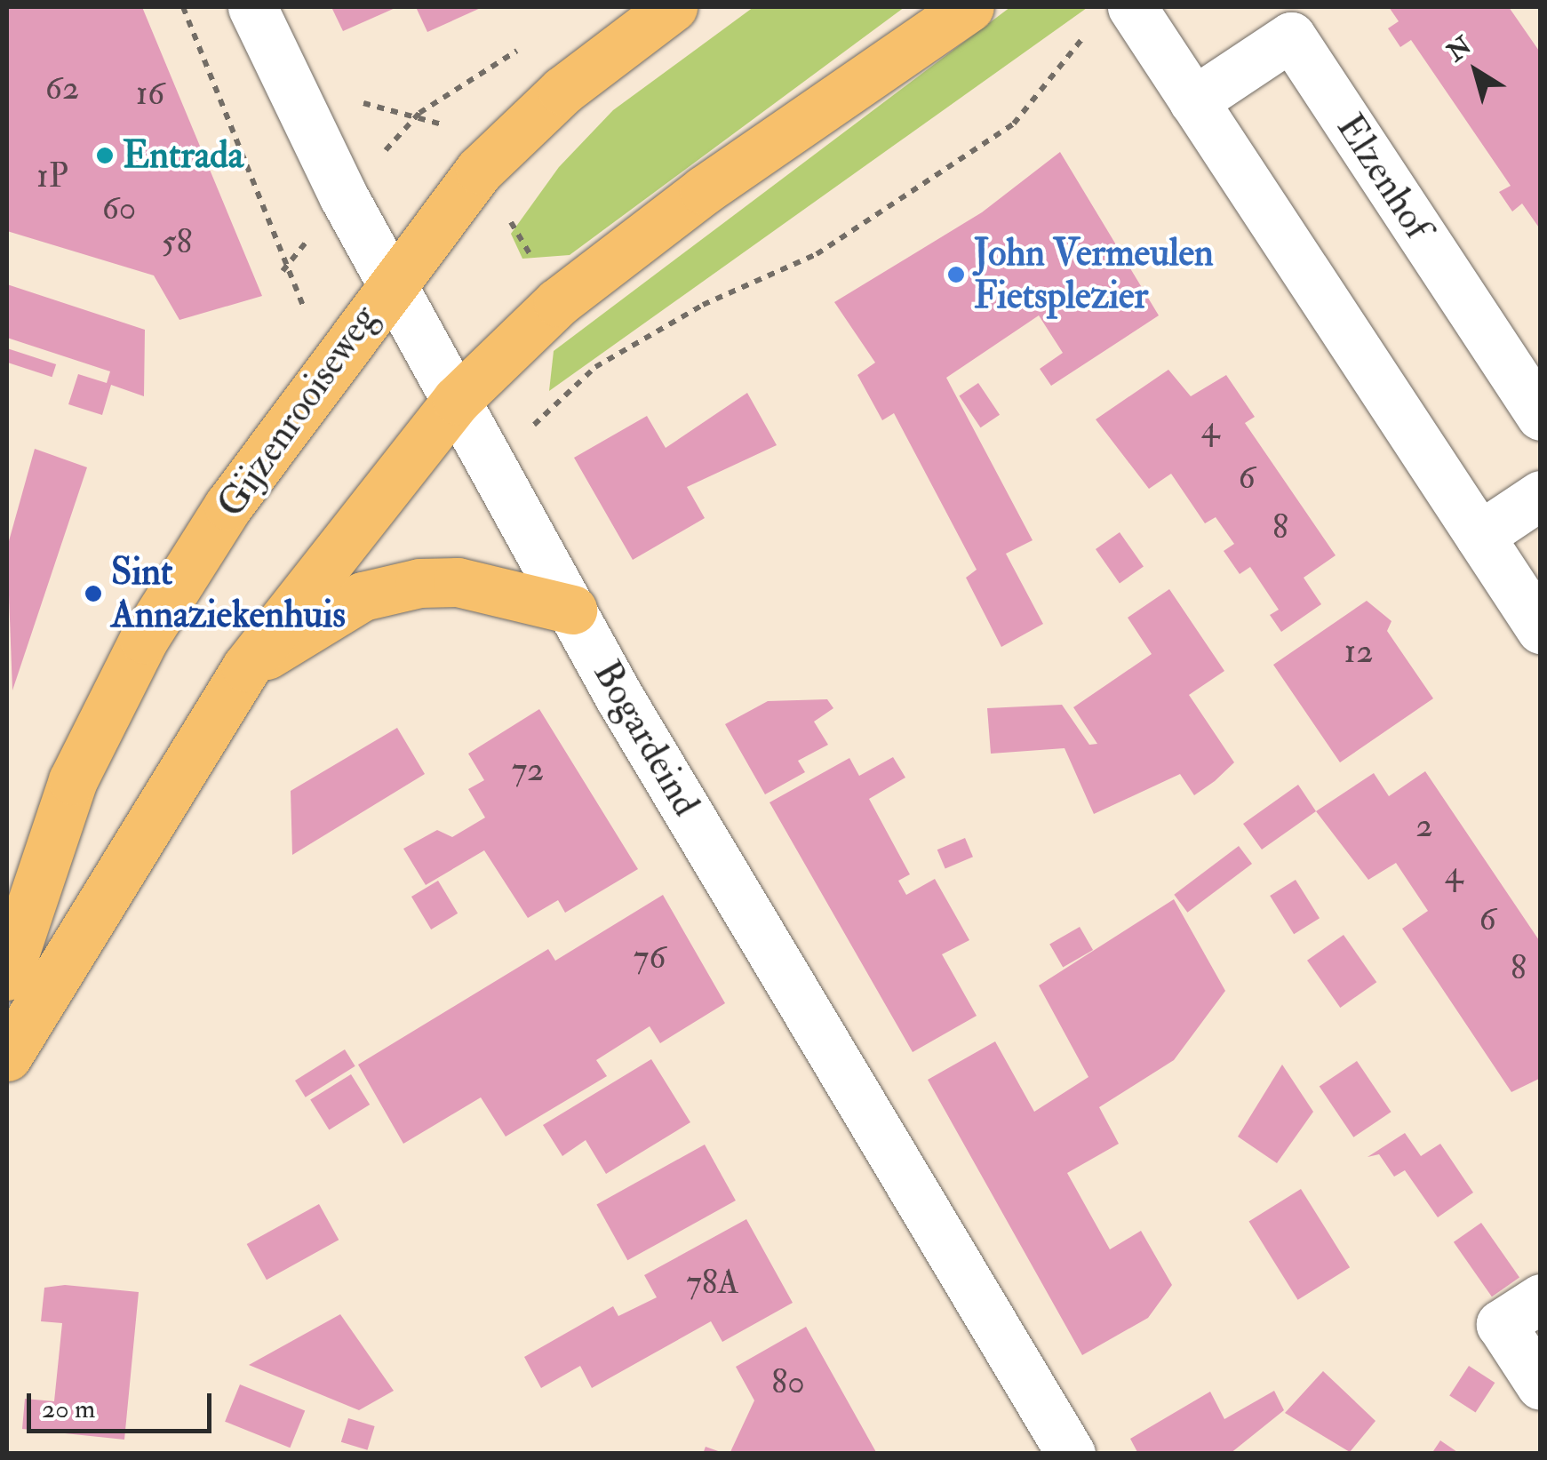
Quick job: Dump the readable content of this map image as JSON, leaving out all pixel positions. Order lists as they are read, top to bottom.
{
  "streets": {
    "main road": ["Gijzenrooiseweg"],
    "street": ["Elzenhof", "Bogardeind"]
  },
  "crossings": [
    ["Gijzenrooiseweg", "Bogardeind"]
  ],
  "places": ["Entrada", "John Vermeulen Fietsplezier", "Sint Annaziekenhuis"],
  "house_numbers": [
    "62",
    "16",
    "1P",
    "60",
    "58",
    "4",
    "6",
    "8",
    "12",
    "72",
    "2",
    "4",
    "6",
    "76",
    "8",
    "78A",
    "80"
  ],
  "scale_bar": "20 m",
  "north": "top left"
}
